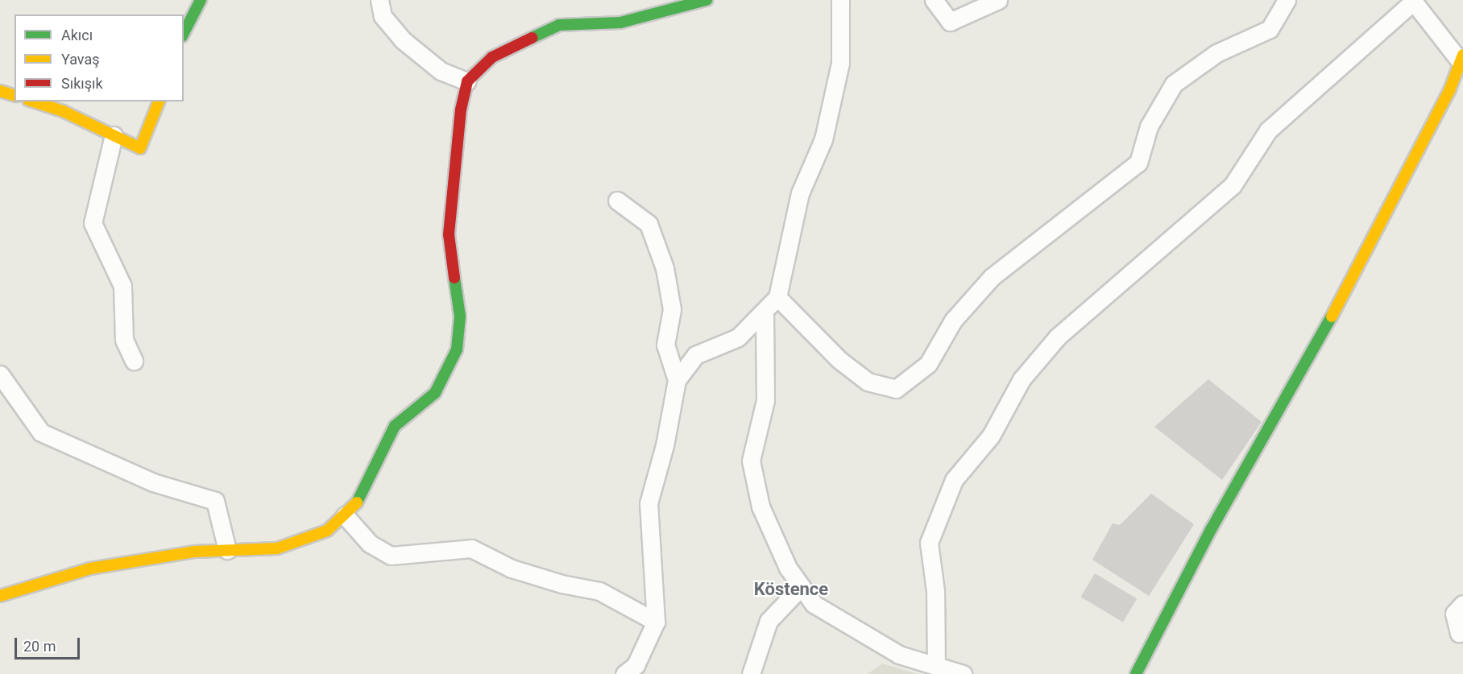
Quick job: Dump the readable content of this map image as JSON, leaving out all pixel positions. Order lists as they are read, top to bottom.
{
  "districts": ["Köstence"],
  "legend": ["Akıcı", "Yavaş", "Sıkışık"],
  "scale_bar": "20 m"
}
